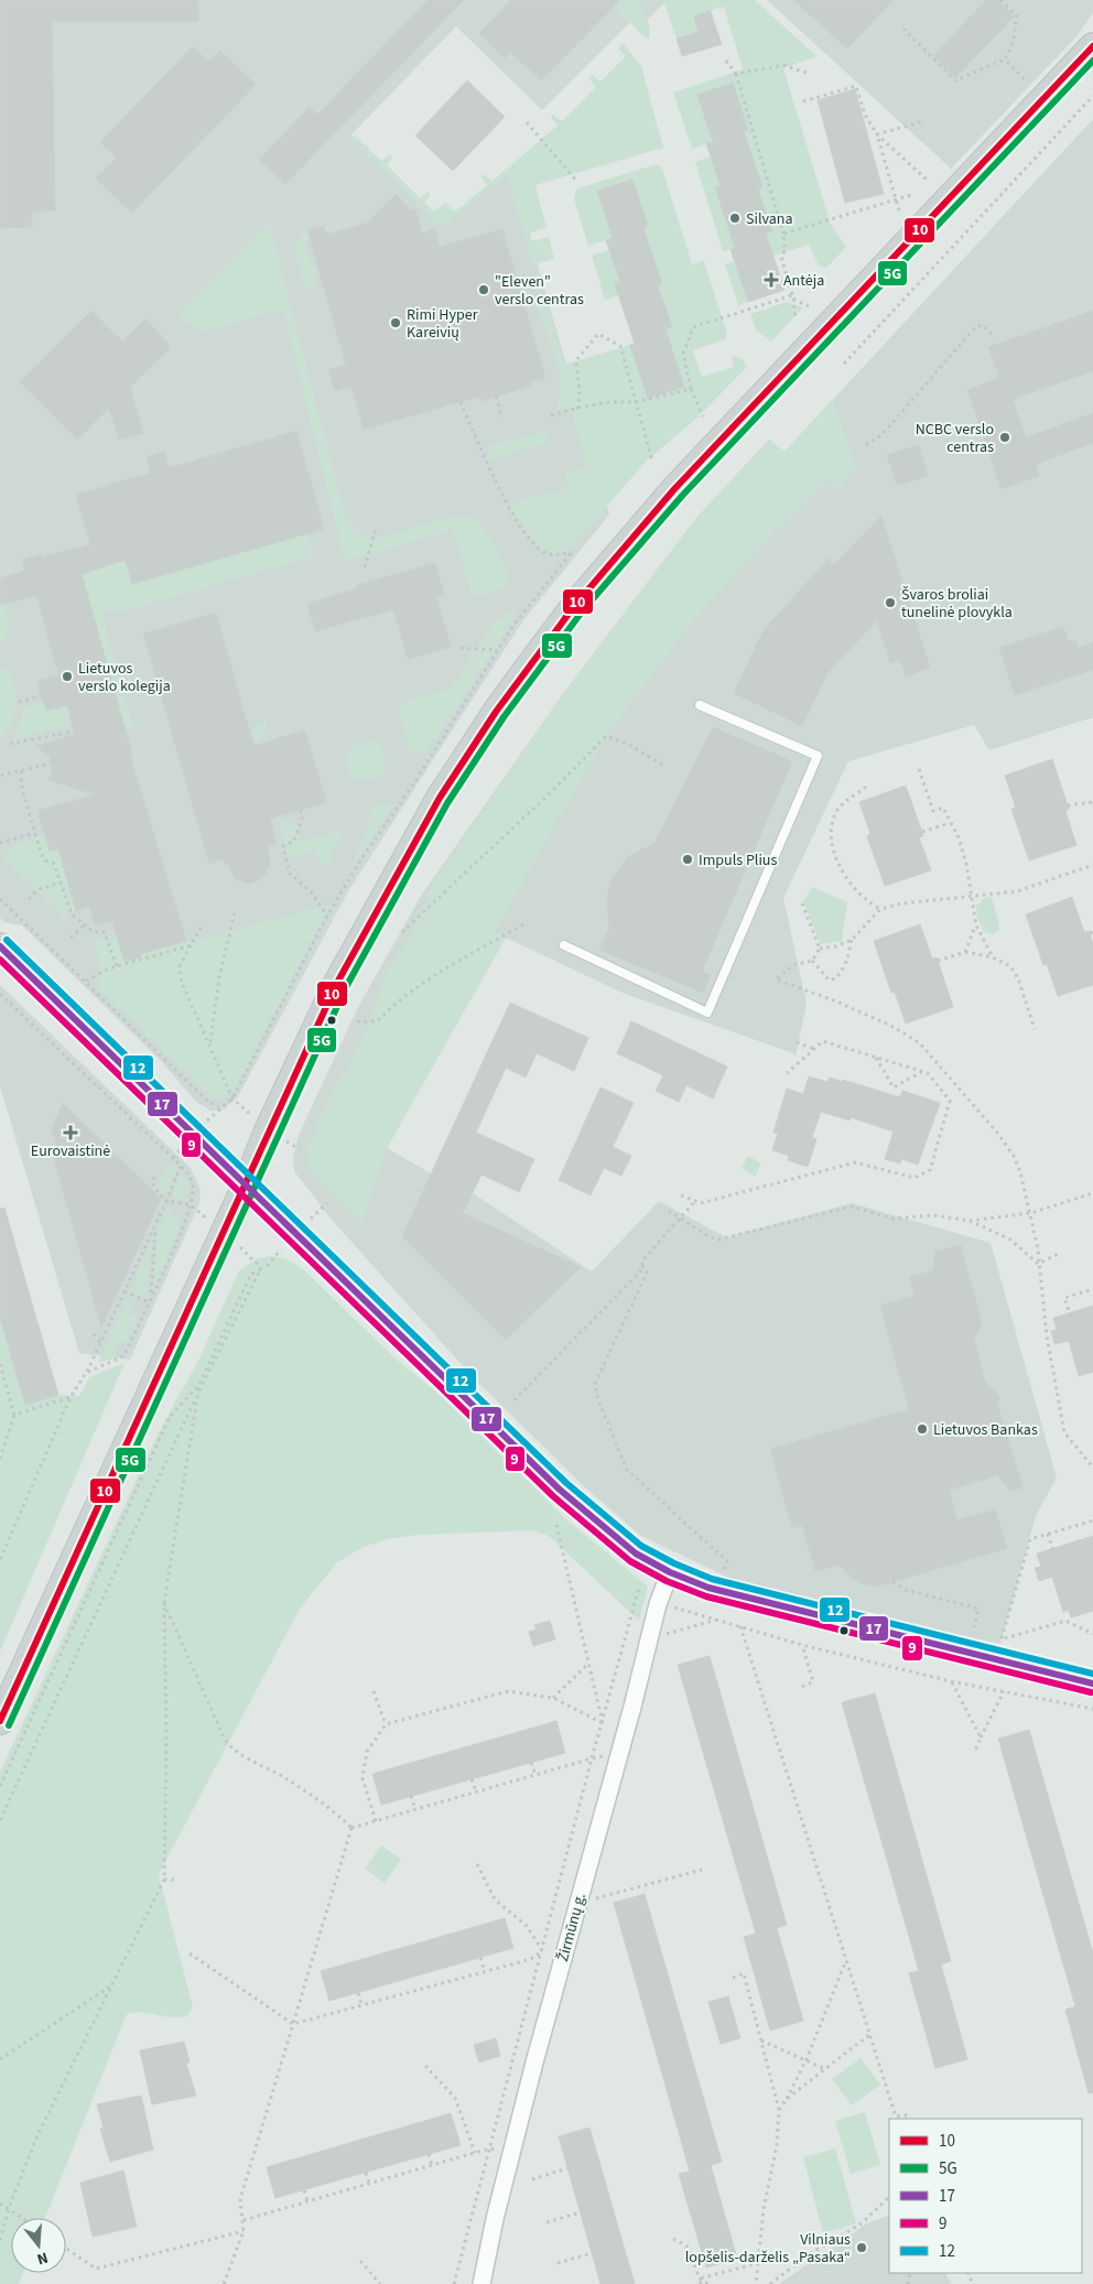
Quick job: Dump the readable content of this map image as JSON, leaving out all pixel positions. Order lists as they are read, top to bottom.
{
  "streets": {
    "street": ["Žirmūnų g."]
  },
  "places": {
    "other": [
      "Silvana",
      "\"Eleven\" verslo centras",
      "Rimi Hyper Kareivių",
      "NCBC verslo centras",
      "Švaros broliai tunelinė plovykla",
      "Lietuvos verslo kolegija",
      "Impuls Plius",
      "Lietuvos Bankas",
      "Vilniaus lopšelis-darželis „Pasaka“"
    ],
    "health": ["Antėja", "Eurovaistinė"]
  },
  "lines": [
    "transit line 10",
    "transit line 5G",
    "transit line 12",
    "transit line 17",
    "transit line 9"
  ],
  "legend": [
    "10",
    "5G",
    "17",
    "9",
    "12"
  ],
  "north": "bottom"
}
